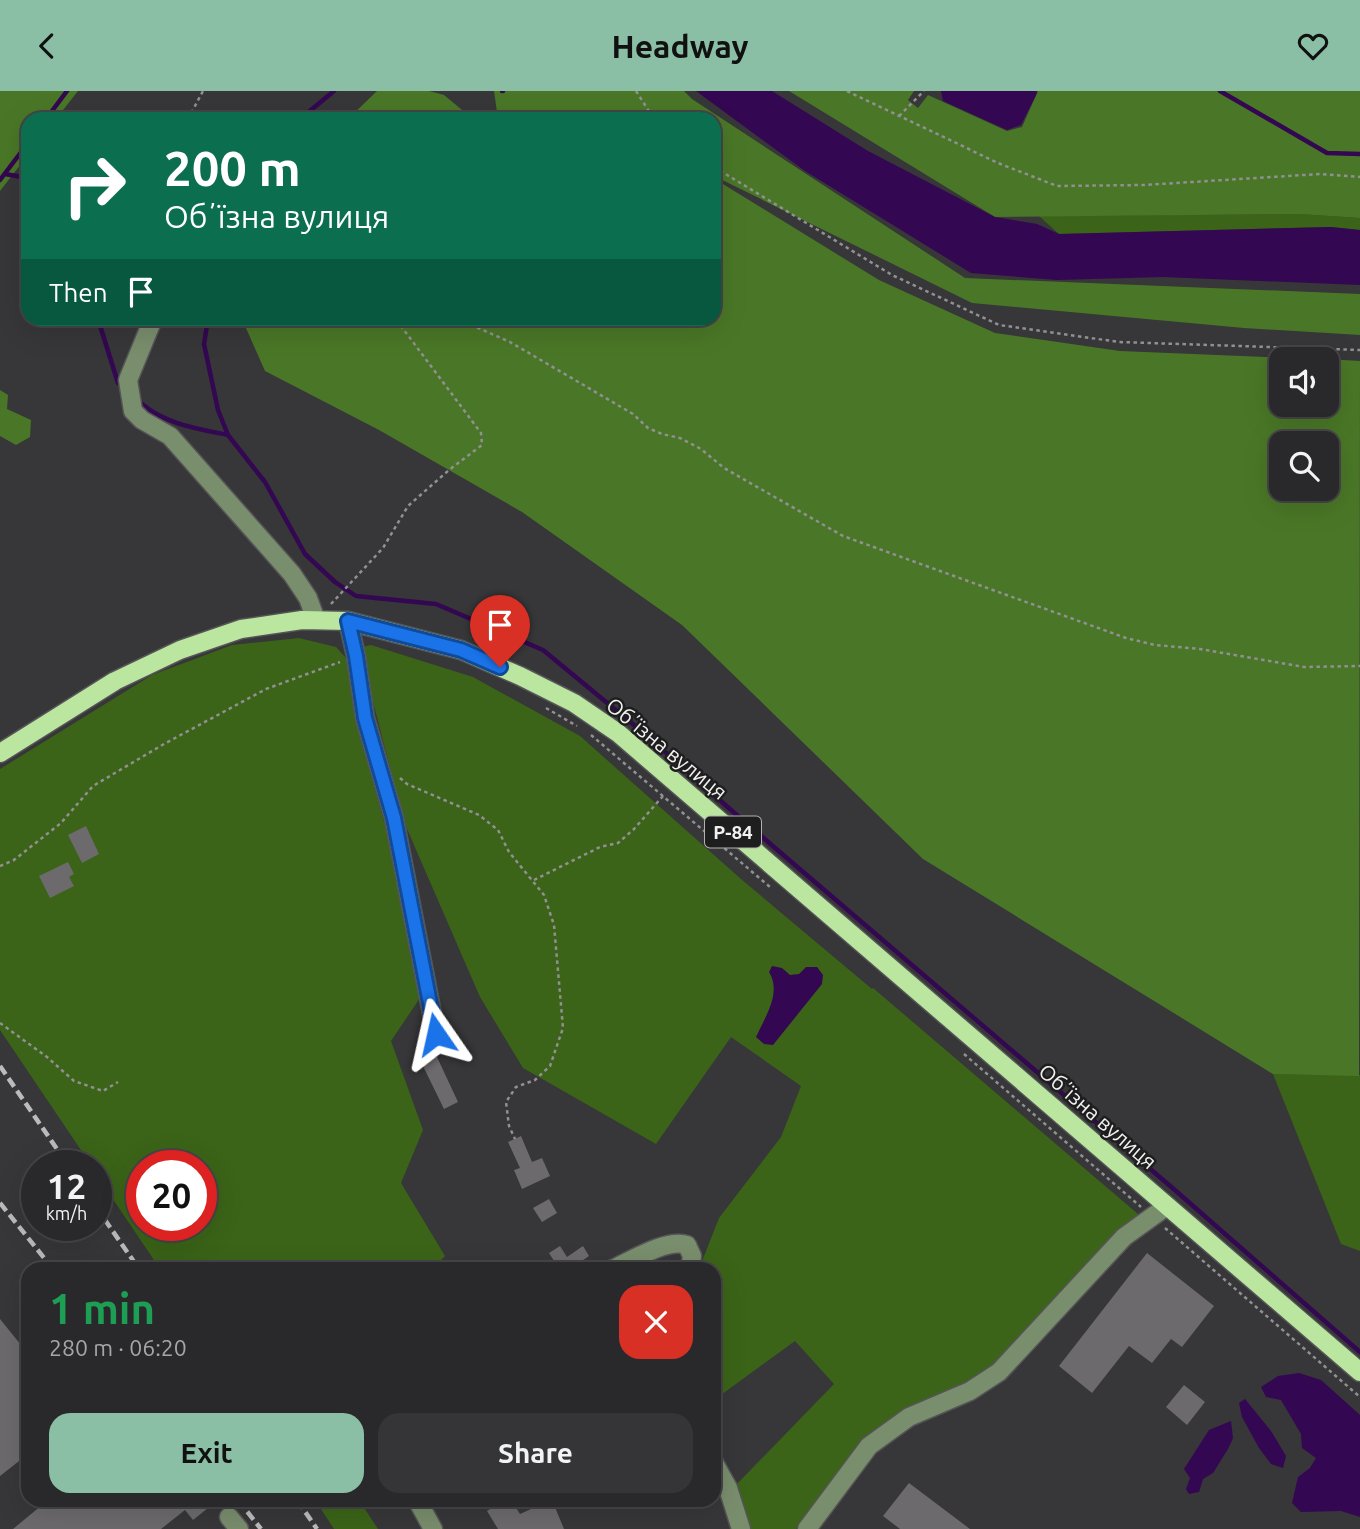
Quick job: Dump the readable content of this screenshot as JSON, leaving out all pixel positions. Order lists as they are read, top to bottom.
{
  "streets": {
    "main road": ["Обʼїзна вулиця", "Р-84"]
  },
  "page": {
    "header": "Headway",
    "turn": ["200 m", "Обʼїзна вулиця"],
    "then": "Then",
    "speed": "12 km/h",
    "limit": "20",
    "heading": ["1 min", "280 m · 06:20"],
    "buttons": ["Exit", "Share"]
  }
}
